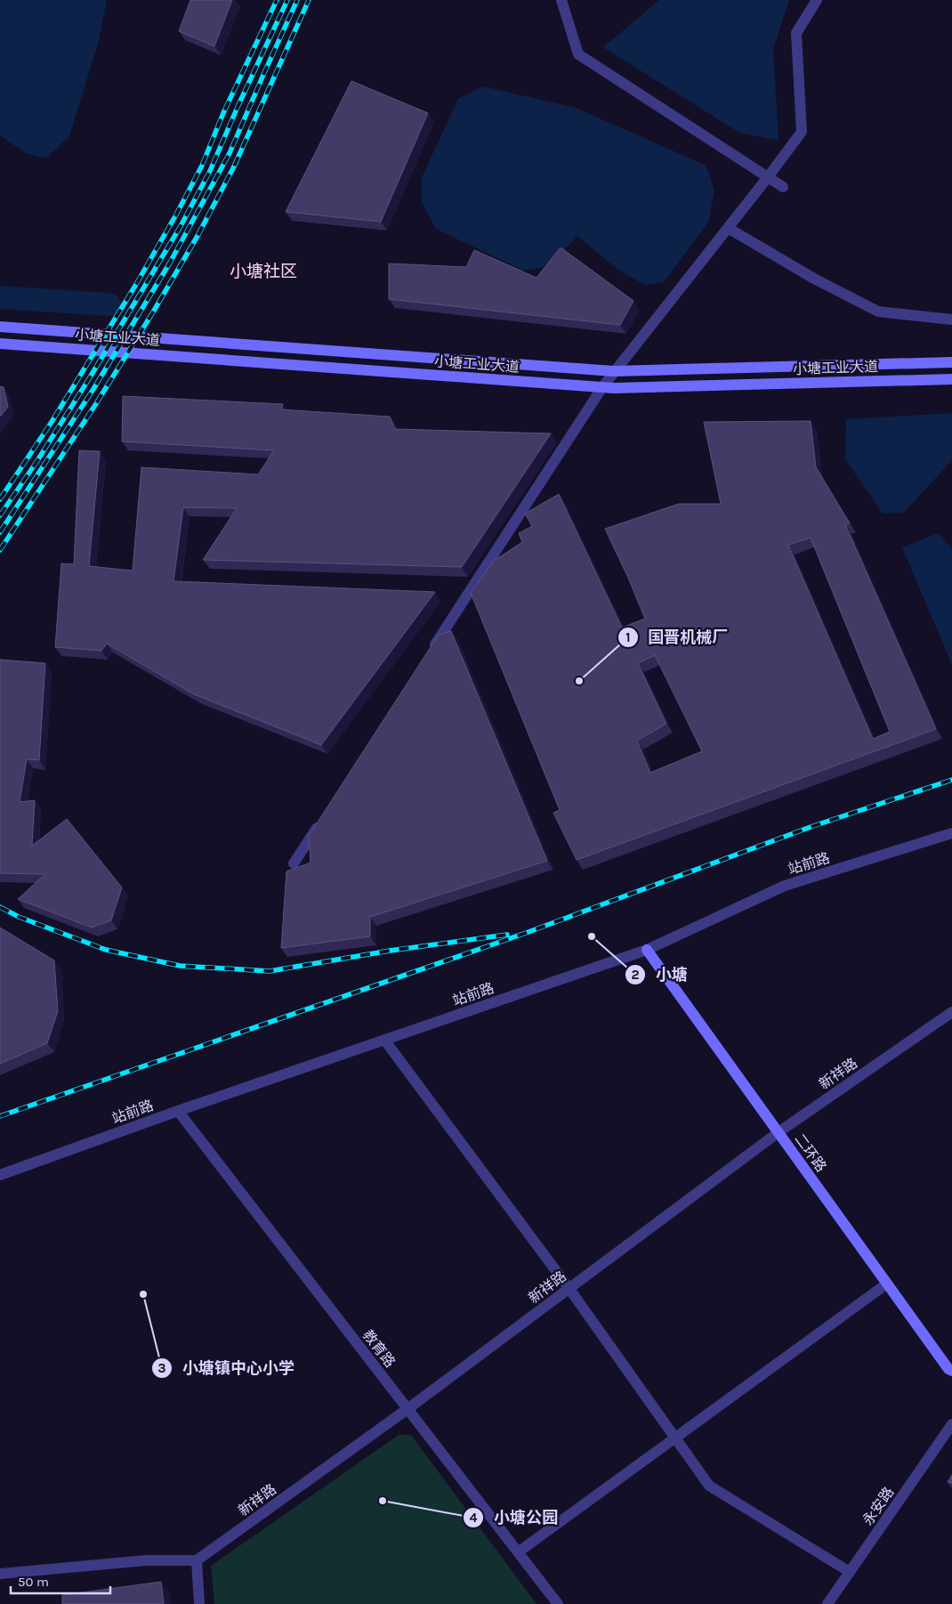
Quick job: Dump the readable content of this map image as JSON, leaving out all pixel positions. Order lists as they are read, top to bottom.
{
  "streets": {
    "main road": ["小塘工业大道", "二环路"],
    "street": [
      "站前路",
      "新祥路",
      "教育路",
      "永安路"
    ]
  },
  "crossings": [
    ["站前路", "二环路"],
    ["站前路", "教育路"],
    ["新祥路", "二环路"],
    ["新祥路", "教育路"]
  ],
  "districts": ["小塘社区"],
  "places": [
    "国晋机械厂",
    "小塘",
    "小塘镇中心小学",
    "小塘公园"
  ],
  "scale_bar": "50 m"
}
